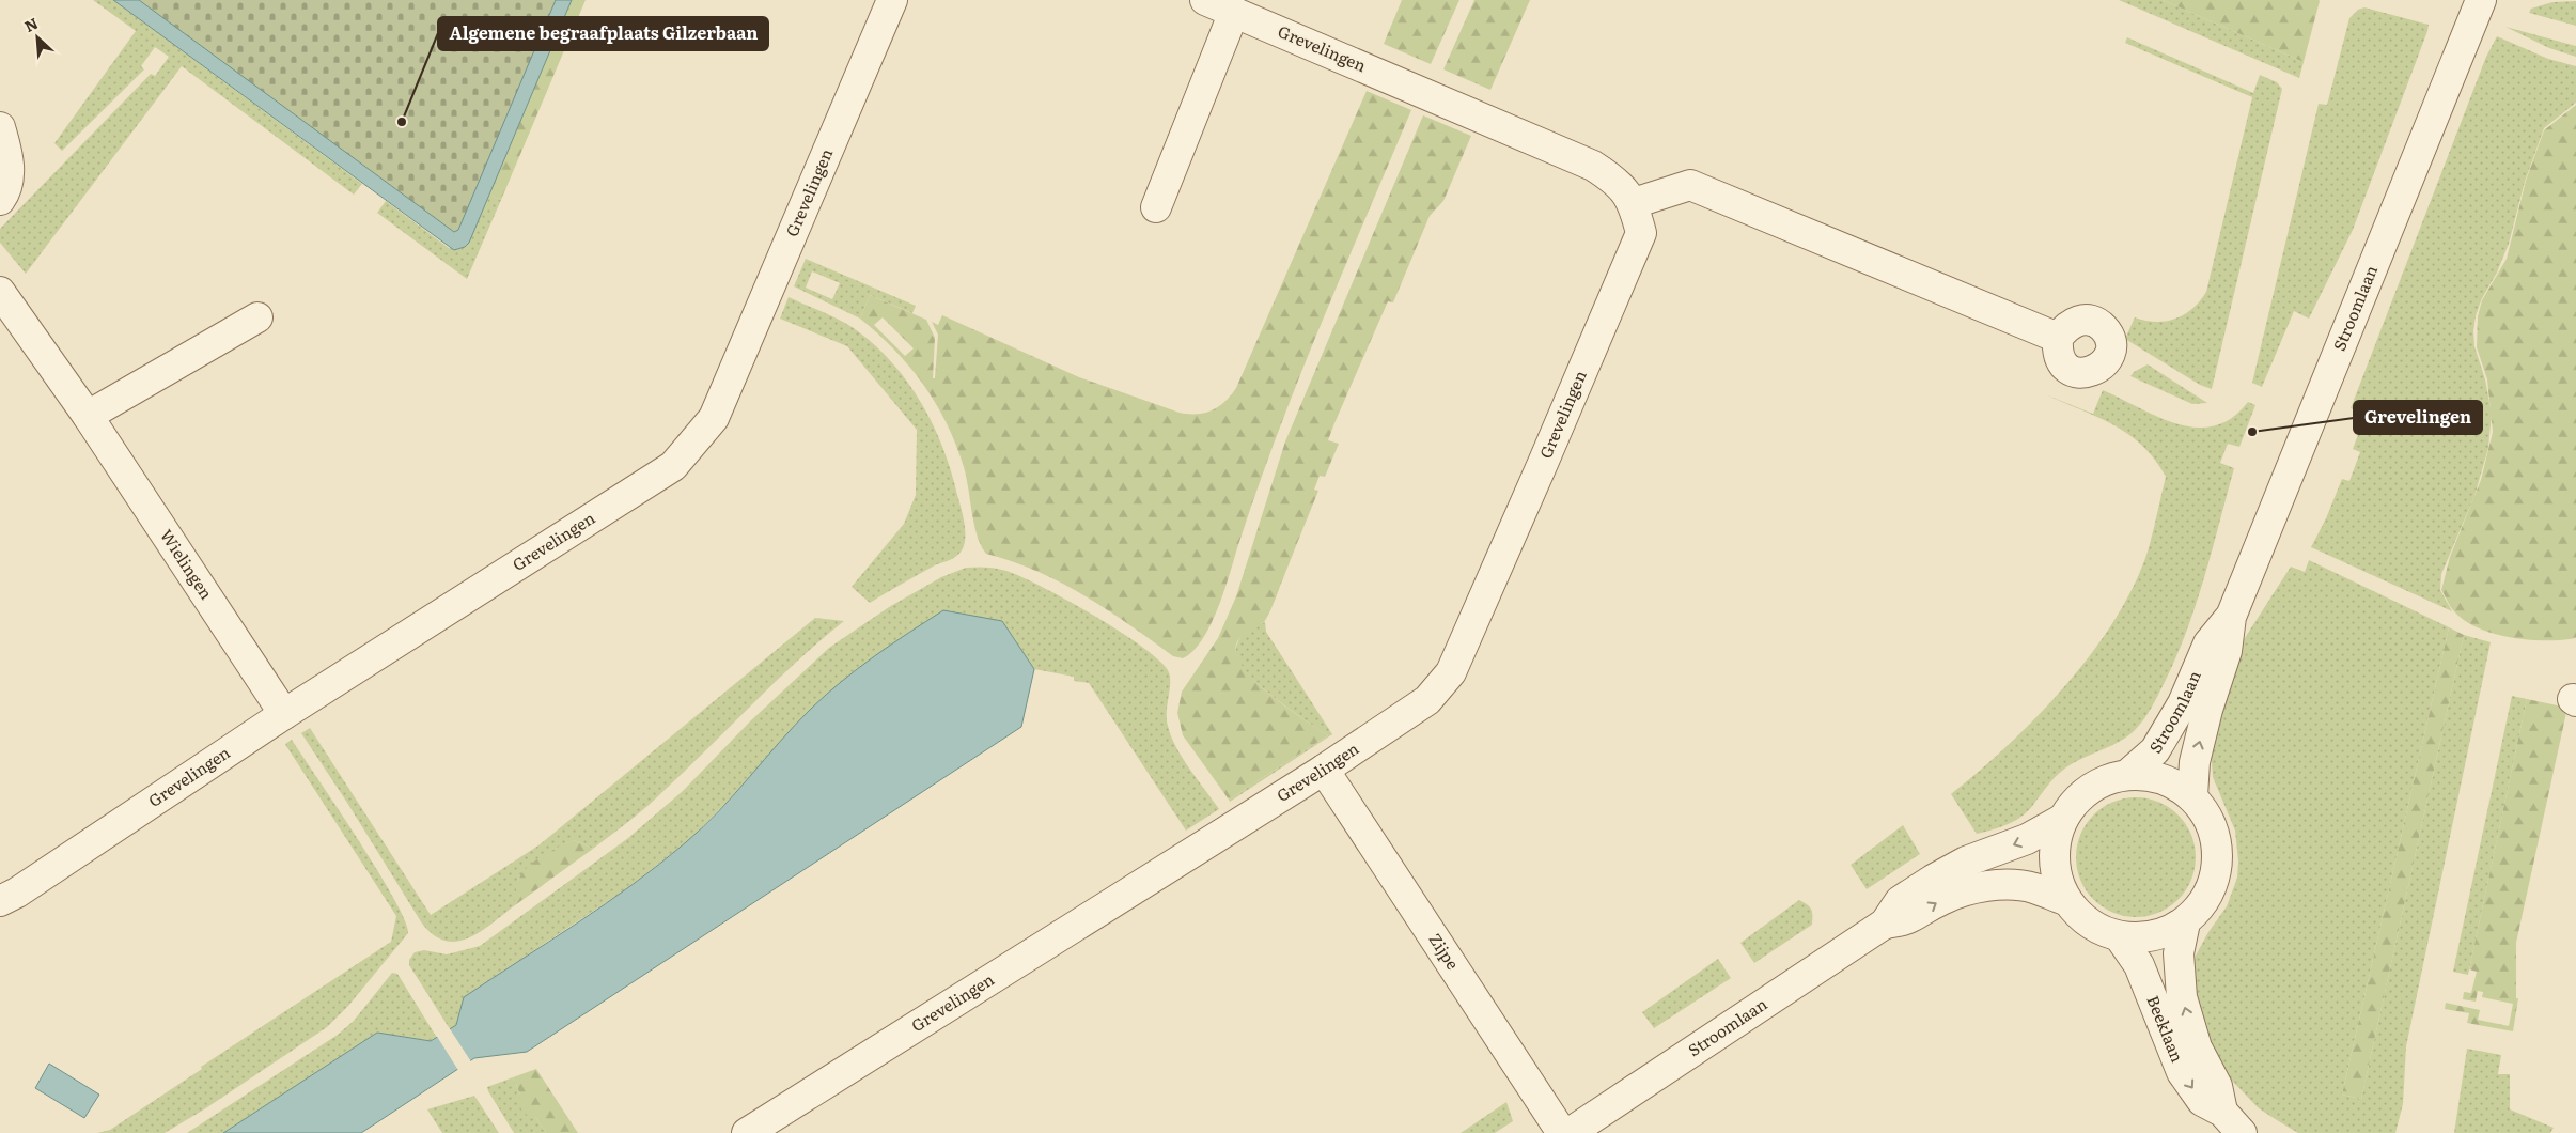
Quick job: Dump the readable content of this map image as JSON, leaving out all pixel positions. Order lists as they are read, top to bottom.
{
  "streets": {
    "street": [
      "Grevelingen",
      "Stroomlaan",
      "Wielingen",
      "Zijpe",
      "Beeklaan"
    ]
  },
  "crossings": [
    ["Grevelingen", "Wielingen"],
    ["Grevelingen", "Zijpe"],
    ["Stroomlaan", "Beeklaan"]
  ],
  "places": ["Algemene begraafplaats Gilzerbaan", "Grevelingen"],
  "north": "top left"
}
